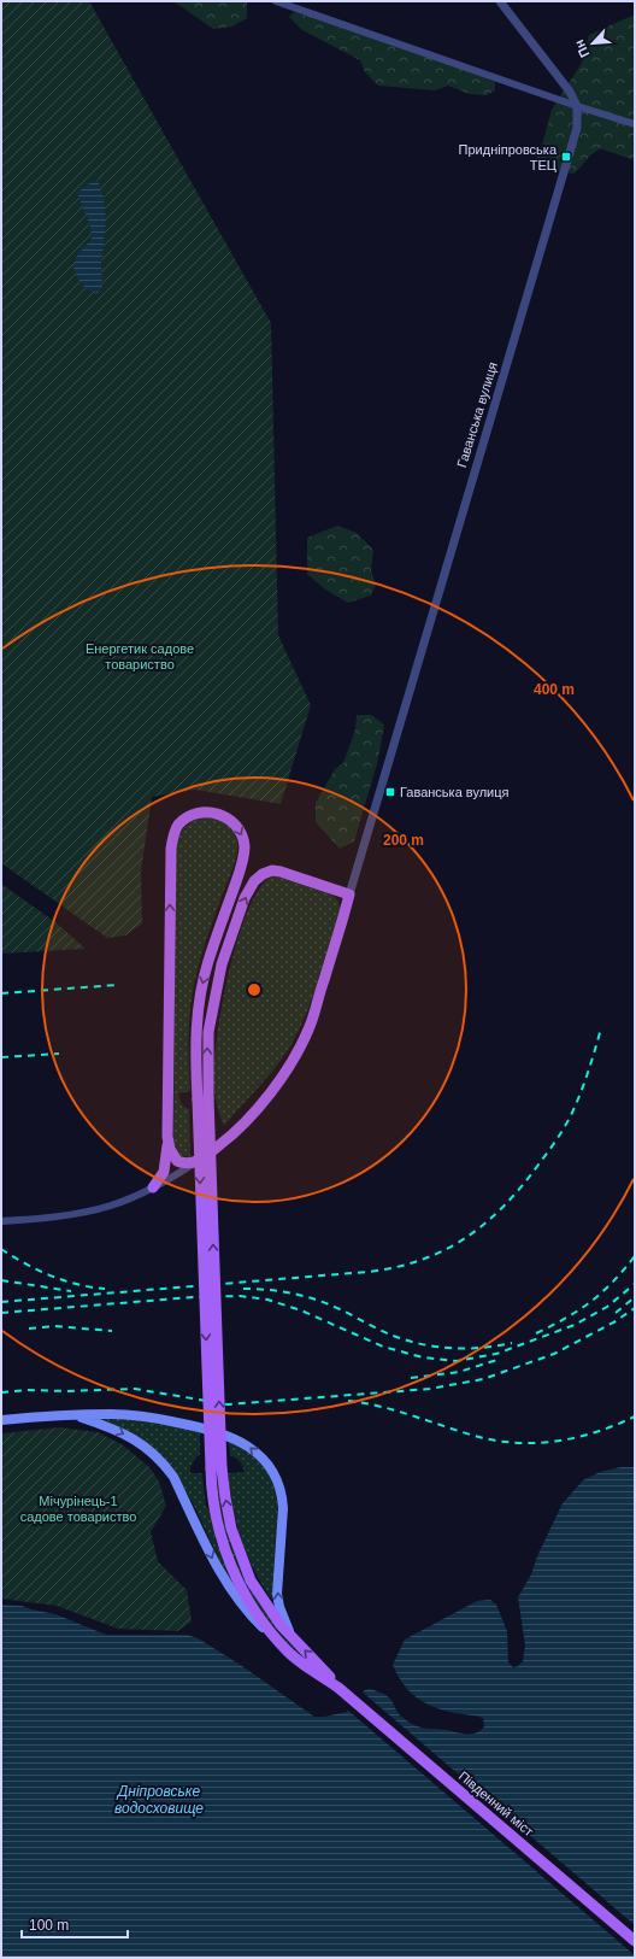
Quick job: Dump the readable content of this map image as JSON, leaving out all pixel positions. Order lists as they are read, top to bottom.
{
  "streets": {
    "main road": ["Гаванська вулиця", "Південний міст"]
  },
  "water": ["Дніпровське водосховище"],
  "parks": ["Енергетик садове товариство", "Мічурінець-1 садове товариство"],
  "places": {
    "transit": ["Придніпровська ТЕЦ", "Гаванська вулиця"]
  },
  "scale_bar": "100 m",
  "north": "bottom left",
  "rings": ["400 m", "200 m"]
}
